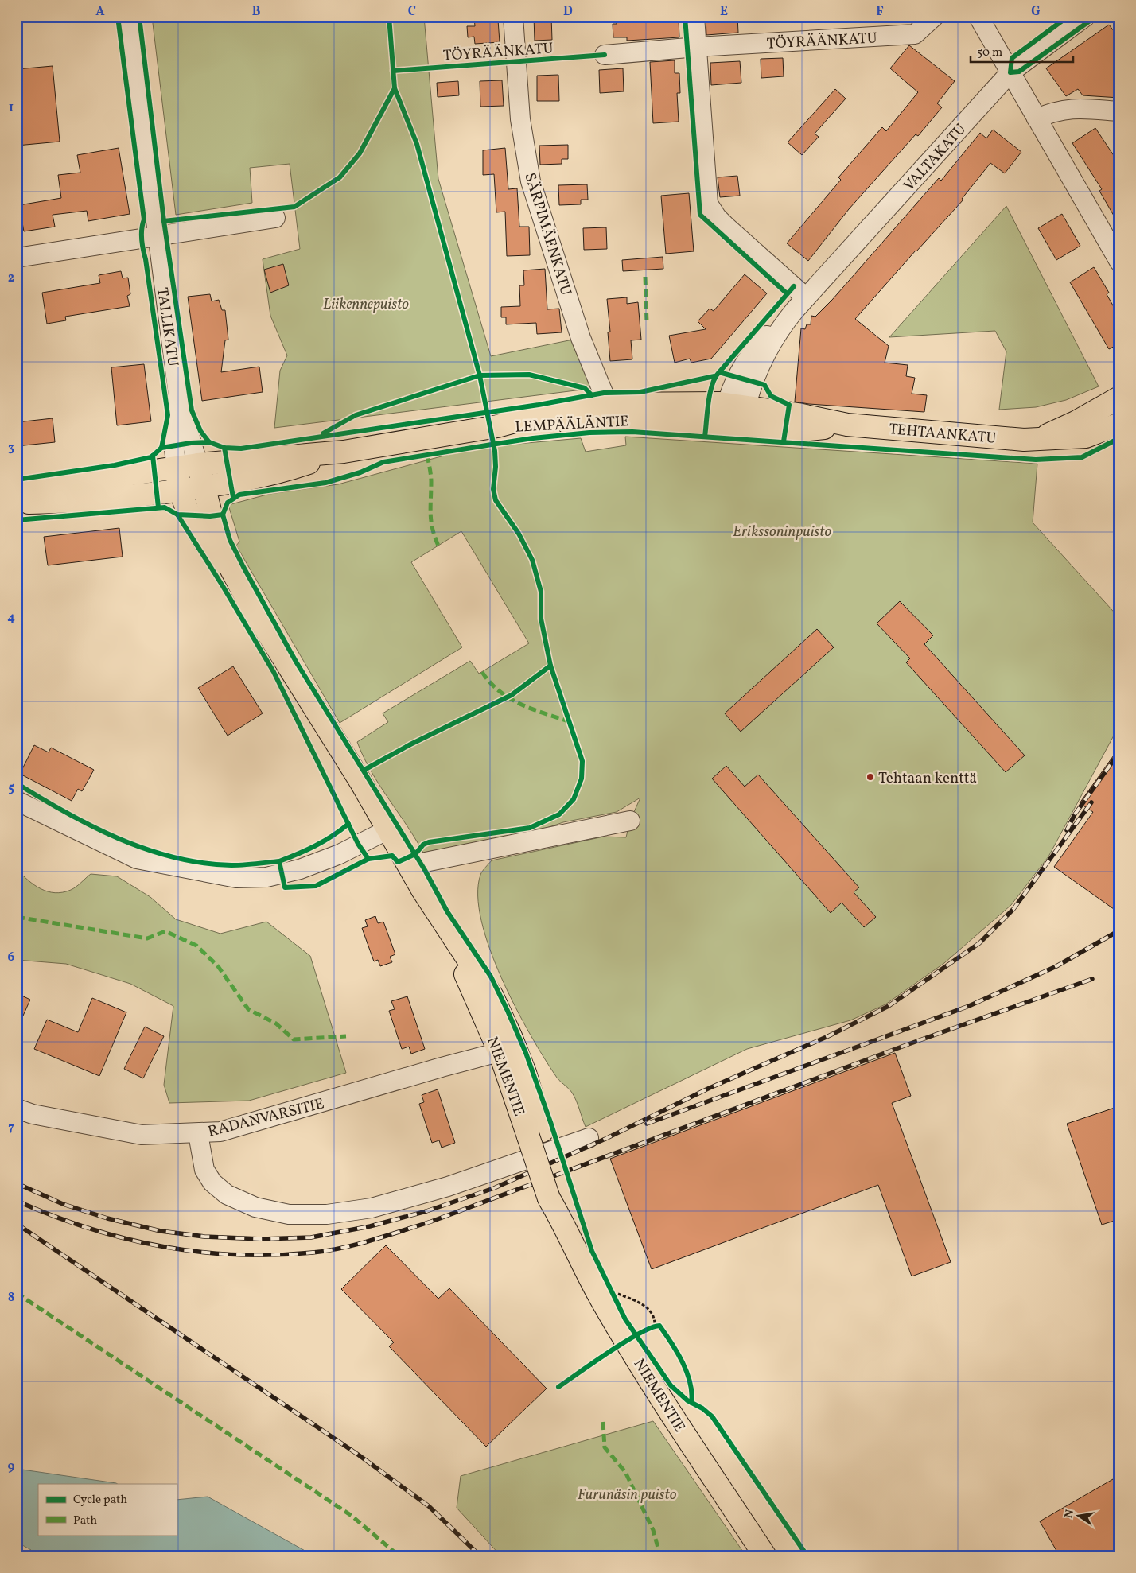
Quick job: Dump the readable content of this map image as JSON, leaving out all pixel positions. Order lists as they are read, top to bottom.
{
  "streets": {
    "main road": ["LEMPÄÄLÄNTIE", "TEHTAANKATU", "NIEMENTIE"],
    "street": [
      "TÖYRÄÄNKATU",
      "VALTAKATU",
      "SÄRPIMÄENKATU",
      "TALLIKATU",
      "RADANVARSITIE"
    ]
  },
  "crossings": [
    ["VALTAKATU", "LEMPÄÄLÄNTIE"],
    ["VALTAKATU", "TEHTAANKATU"],
    ["SÄRPIMÄENKATU", "LEMPÄÄLÄNTIE"],
    ["TALLIKATU", "LEMPÄÄLÄNTIE"],
    ["TALLIKATU", "NIEMENTIE"],
    ["LEMPÄÄLÄNTIE", "TEHTAANKATU"],
    ["LEMPÄÄLÄNTIE", "NIEMENTIE"],
    ["NIEMENTIE", "RADANVARSITIE"]
  ],
  "parks": ["Liikennepuisto", "Erikssoninpuisto", "Furunäsin puisto"],
  "places": ["Tehtaan kenttä"],
  "legend": ["Cycle path", "Path"],
  "scale_bar": "50 m",
  "north": "left",
  "grid": {
    "columns": [
      "A",
      "B",
      "C",
      "D",
      "E",
      "F",
      "G"
    ],
    "rows": [
      "1",
      "2",
      "3",
      "4",
      "5",
      "6",
      "7",
      "8",
      "9"
    ]
  }
}
